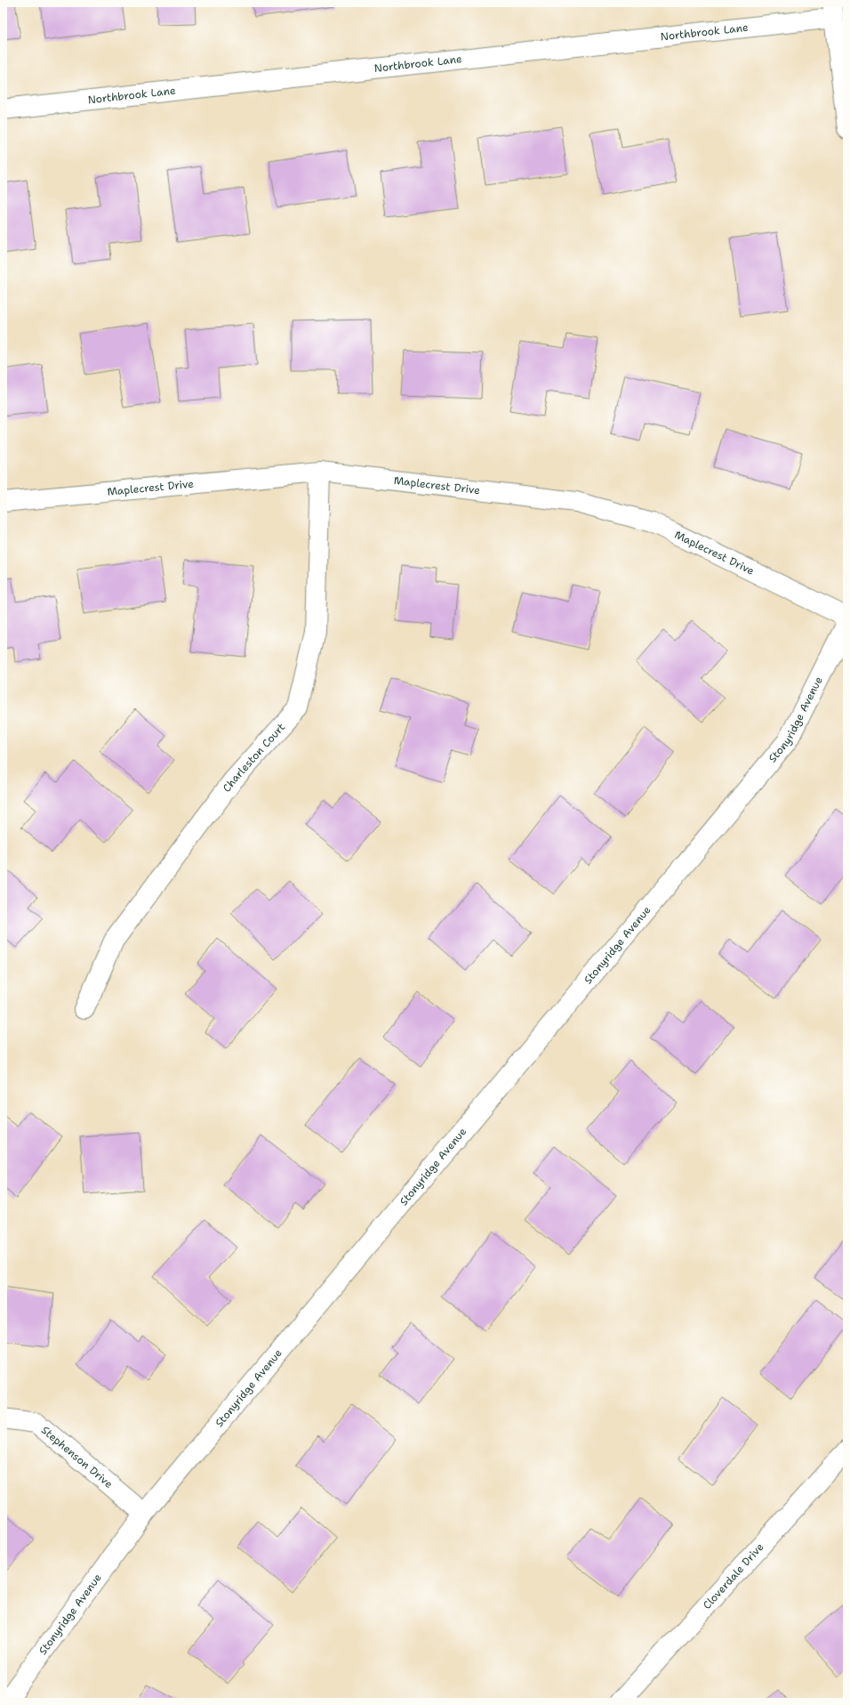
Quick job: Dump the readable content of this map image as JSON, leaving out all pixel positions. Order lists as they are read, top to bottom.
{
  "streets": {
    "street": [
      "Northbrook Lane",
      "Maplecrest Drive",
      "Stonyridge Avenue",
      "Charleston Court",
      "Stephenson Drive",
      "Cloverdale Drive"
    ]
  },
  "crossings": [
    ["Maplecrest Drive", "Charleston Court"],
    ["Stonyridge Avenue", "Stephenson Drive"]
  ]
}
